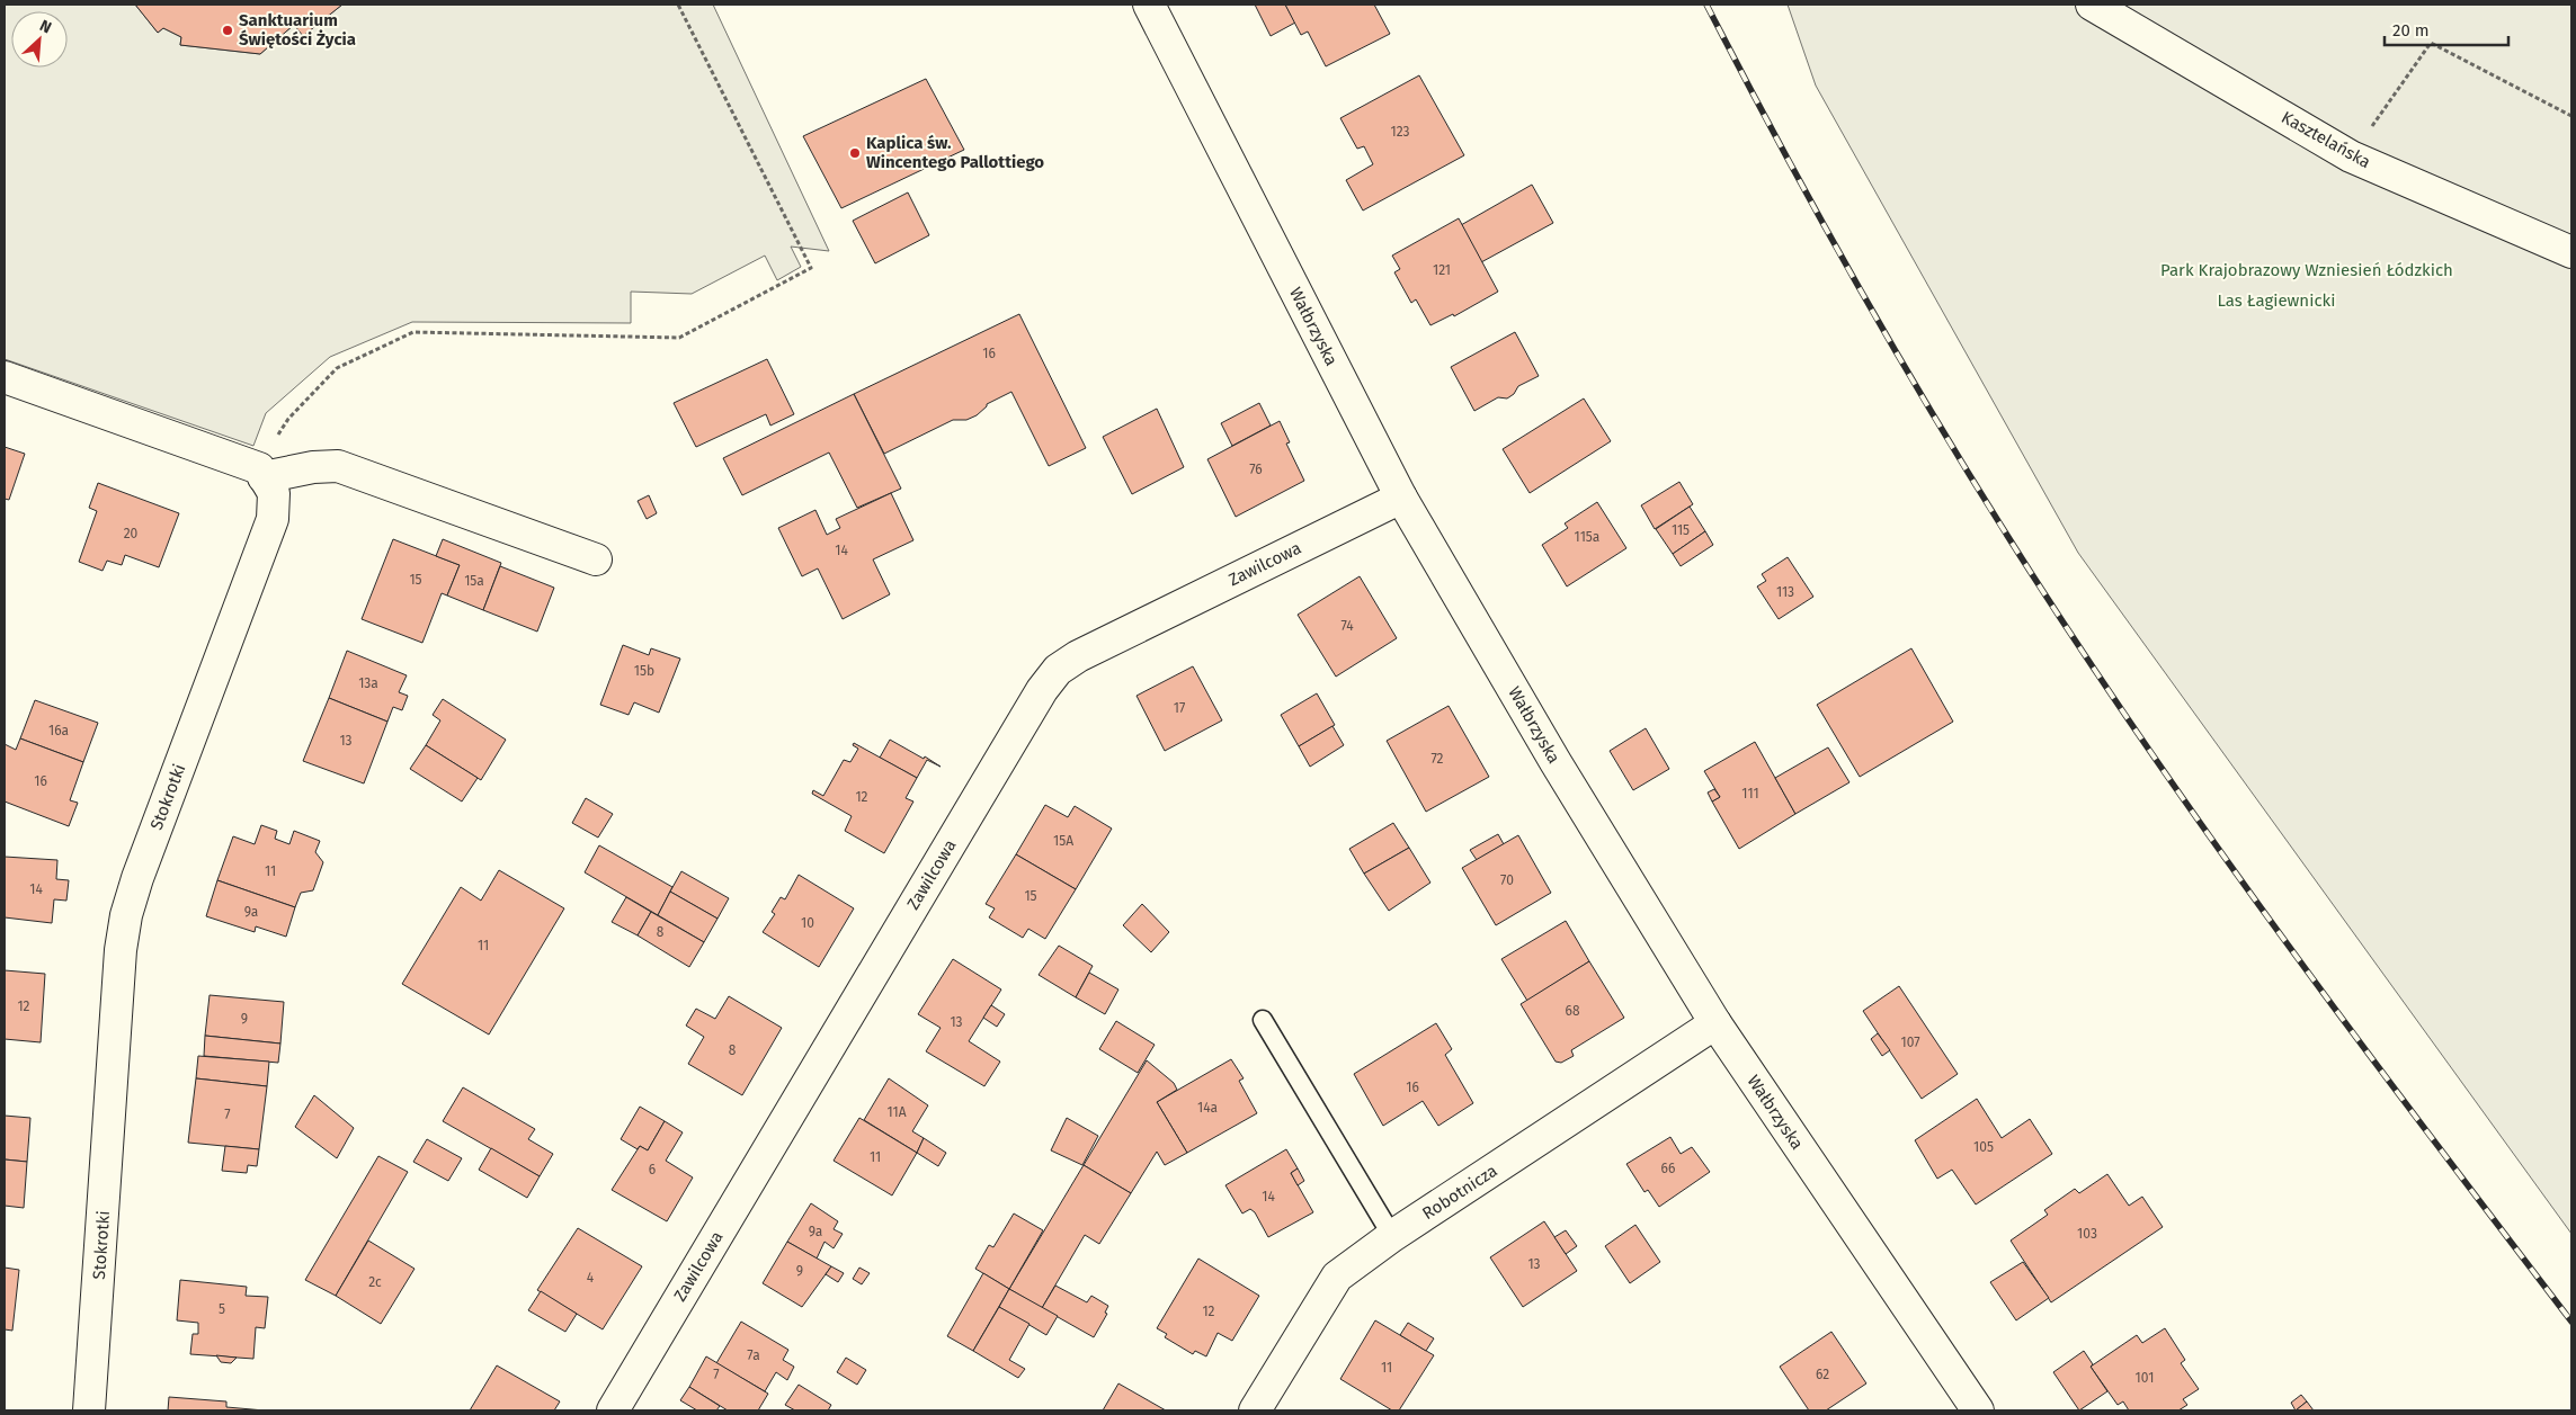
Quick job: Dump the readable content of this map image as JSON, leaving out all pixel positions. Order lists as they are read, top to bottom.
{
  "streets": {
    "street": [
      "Kasztelańska",
      "Wałbrzyska",
      "Zawilcowa",
      "Stokrotki",
      "Robotnicza"
    ]
  },
  "crossings": [
    ["Wałbrzyska", "Zawilcowa"],
    ["Wałbrzyska", "Robotnicza"]
  ],
  "parks": ["Park Krajobrazowy Wzniesień Łódzkich", "Las Łagiewnicki"],
  "places": ["Sanktuarium Świętości Życia", "Kaplica św. Wincentego Pallottiego"],
  "house_numbers": [
    "123",
    "121",
    "16",
    "76",
    "115",
    "20",
    "115a",
    "14",
    "15",
    "15a",
    "113",
    "74",
    "15b",
    "13a",
    "17",
    "16a",
    "13",
    "72",
    "16",
    "111",
    "12",
    "15A",
    "11",
    "70",
    "14",
    "15",
    "9a",
    "10",
    "8",
    "11",
    "12",
    "68",
    "9",
    "13",
    "107",
    "8",
    "16",
    "14a",
    "11A",
    "7",
    "105",
    "11",
    "66",
    "6",
    "14",
    "9a",
    "103",
    "13",
    "9",
    "4",
    "2c",
    "5",
    "12",
    "7a",
    "11",
    "7",
    "62",
    "101"
  ],
  "scale_bar": "20 m",
  "north": "top right"
}
